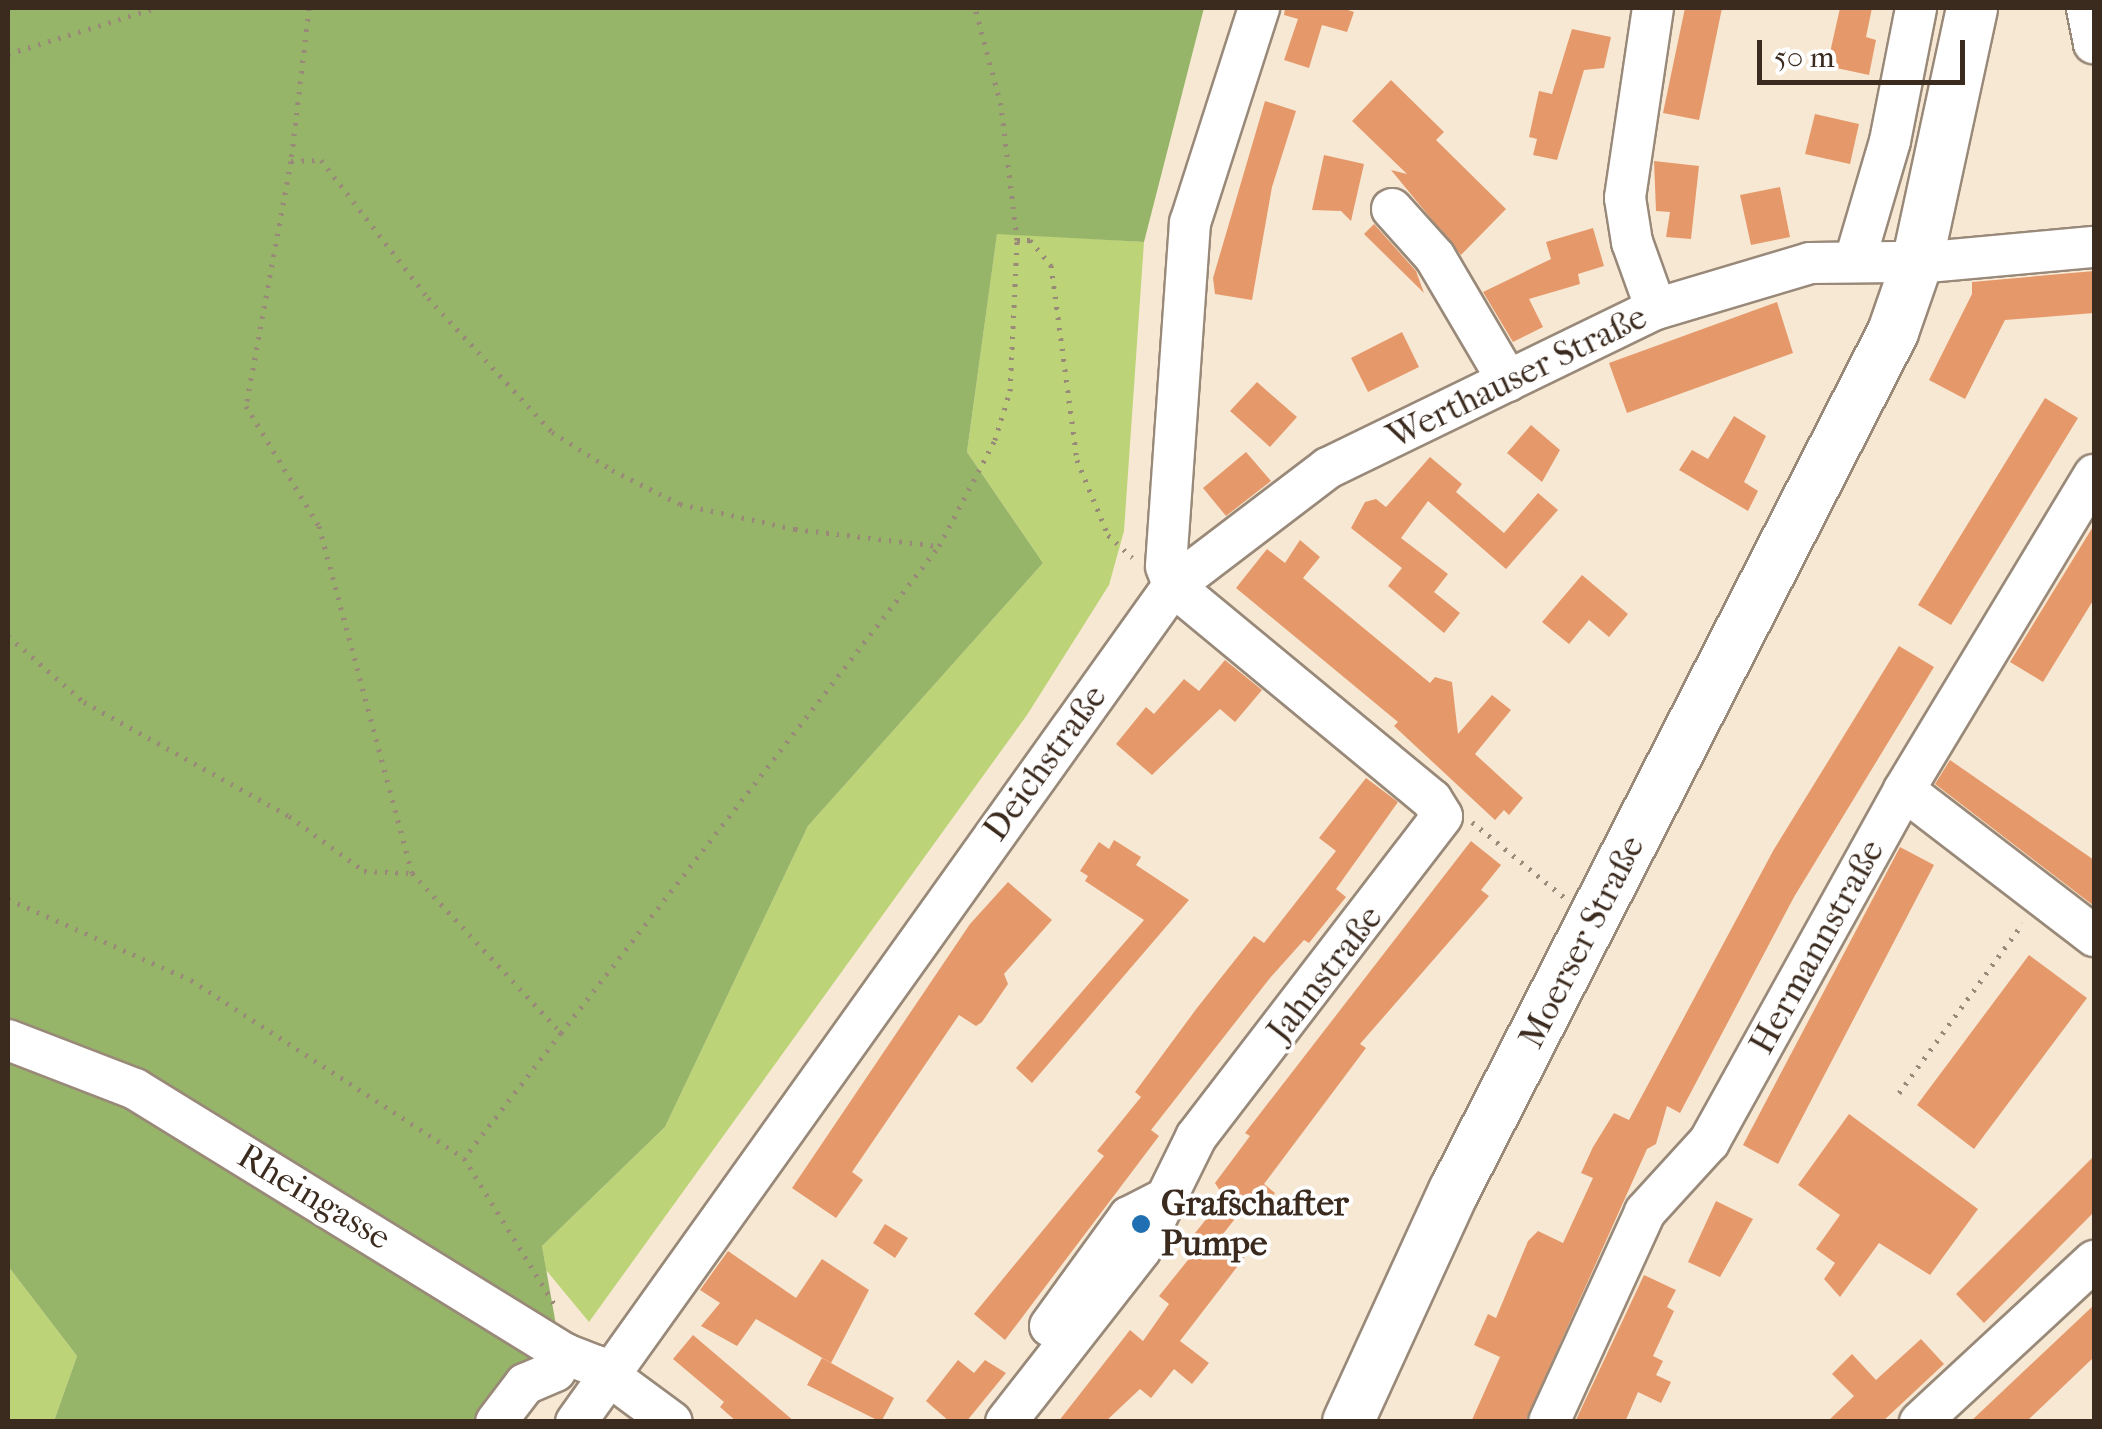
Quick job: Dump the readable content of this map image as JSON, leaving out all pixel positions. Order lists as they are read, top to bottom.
{
  "streets": {
    "main road": ["Moerser Straße"],
    "street": [
      "Werthauser Straße",
      "Deichstraße",
      "Hermannstraße",
      "Jahnstraße",
      "Rheingasse"
    ]
  },
  "crossings": [
    ["Werthauser Straße", "Deichstraße"],
    ["Werthauser Straße", "Moerser Straße"],
    ["Deichstraße", "Rheingasse"]
  ],
  "places": ["Grafschafter Pumpe"],
  "scale_bar": "50 m"
}
